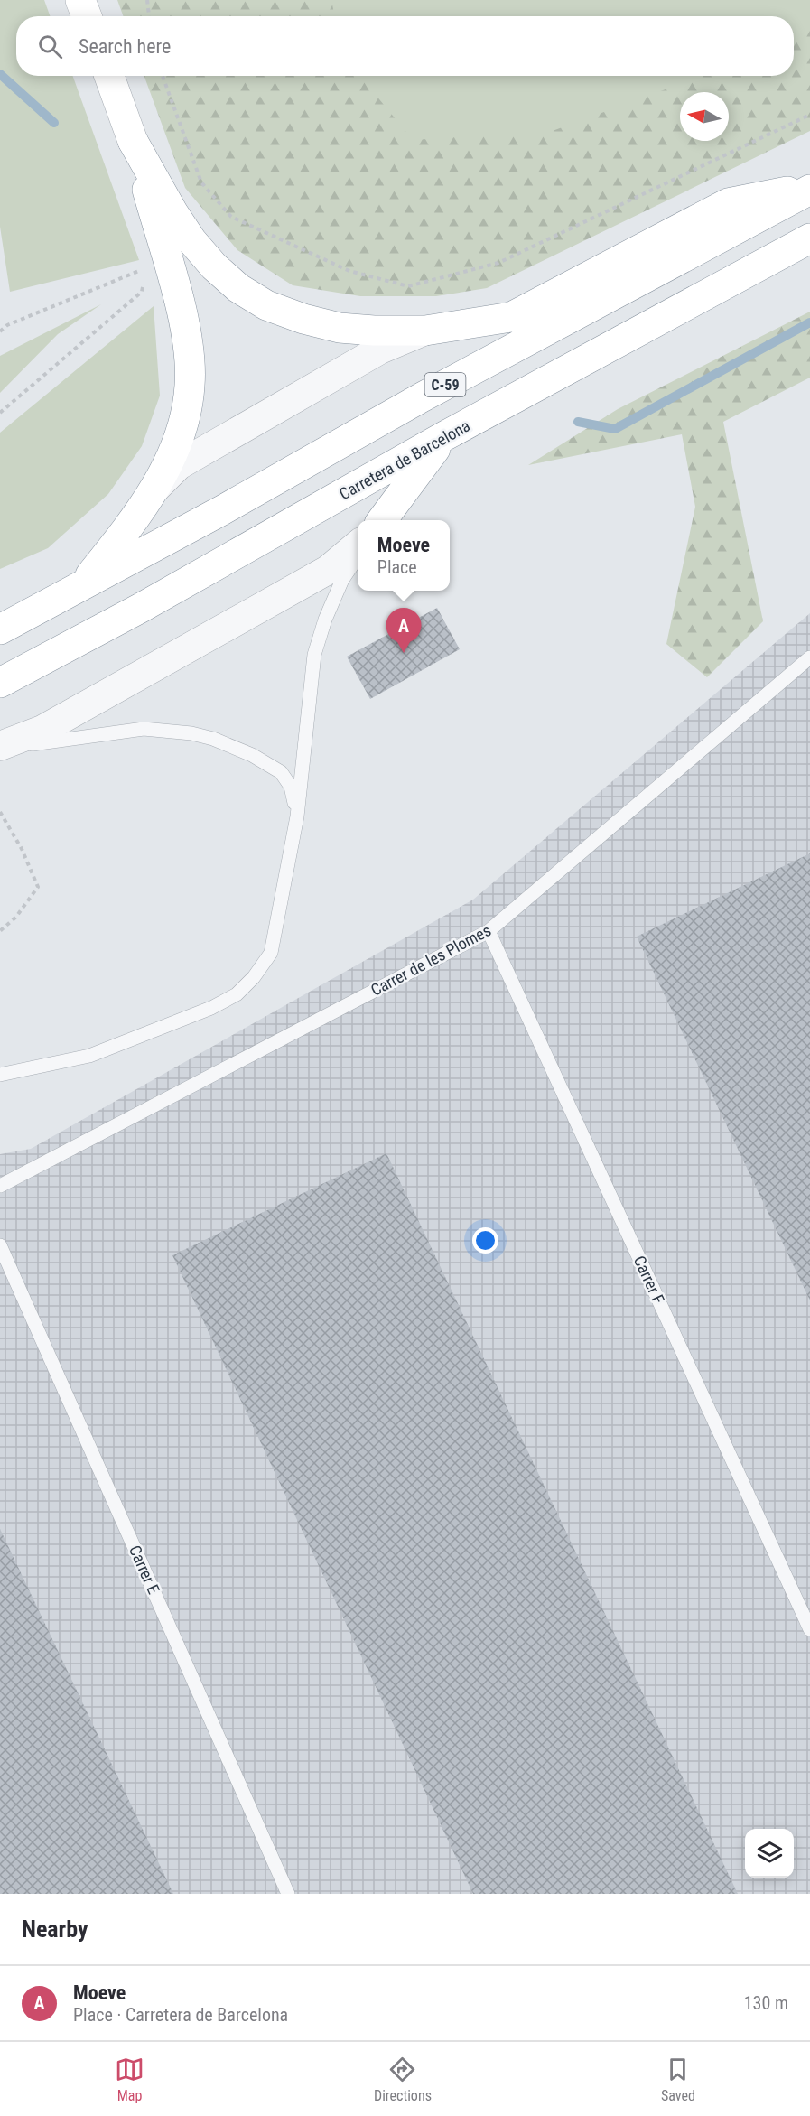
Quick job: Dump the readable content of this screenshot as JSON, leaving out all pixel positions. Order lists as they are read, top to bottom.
{
  "streets": {
    "main road": ["C-59", "Carretera de Barcelona"],
    "lane": ["Carrer de les Plomes", "Carrer F", "Carrer E"]
  },
  "crossings": [
    ["Carrer de les Plomes", "Carrer F"]
  ],
  "north": "left",
  "page": {
    "search": "Search here",
    "popup": ["Moeve", "Place"],
    "pins": "A",
    "heading": "Nearby",
    "list": [
      {
        "mark": "A",
        "name": "Moeve",
        "note": "Place · Carretera de Barcelona",
        "value": "130 m"
      }
    ],
    "nav": ["Map", "Directions", "Saved"]
  }
}
